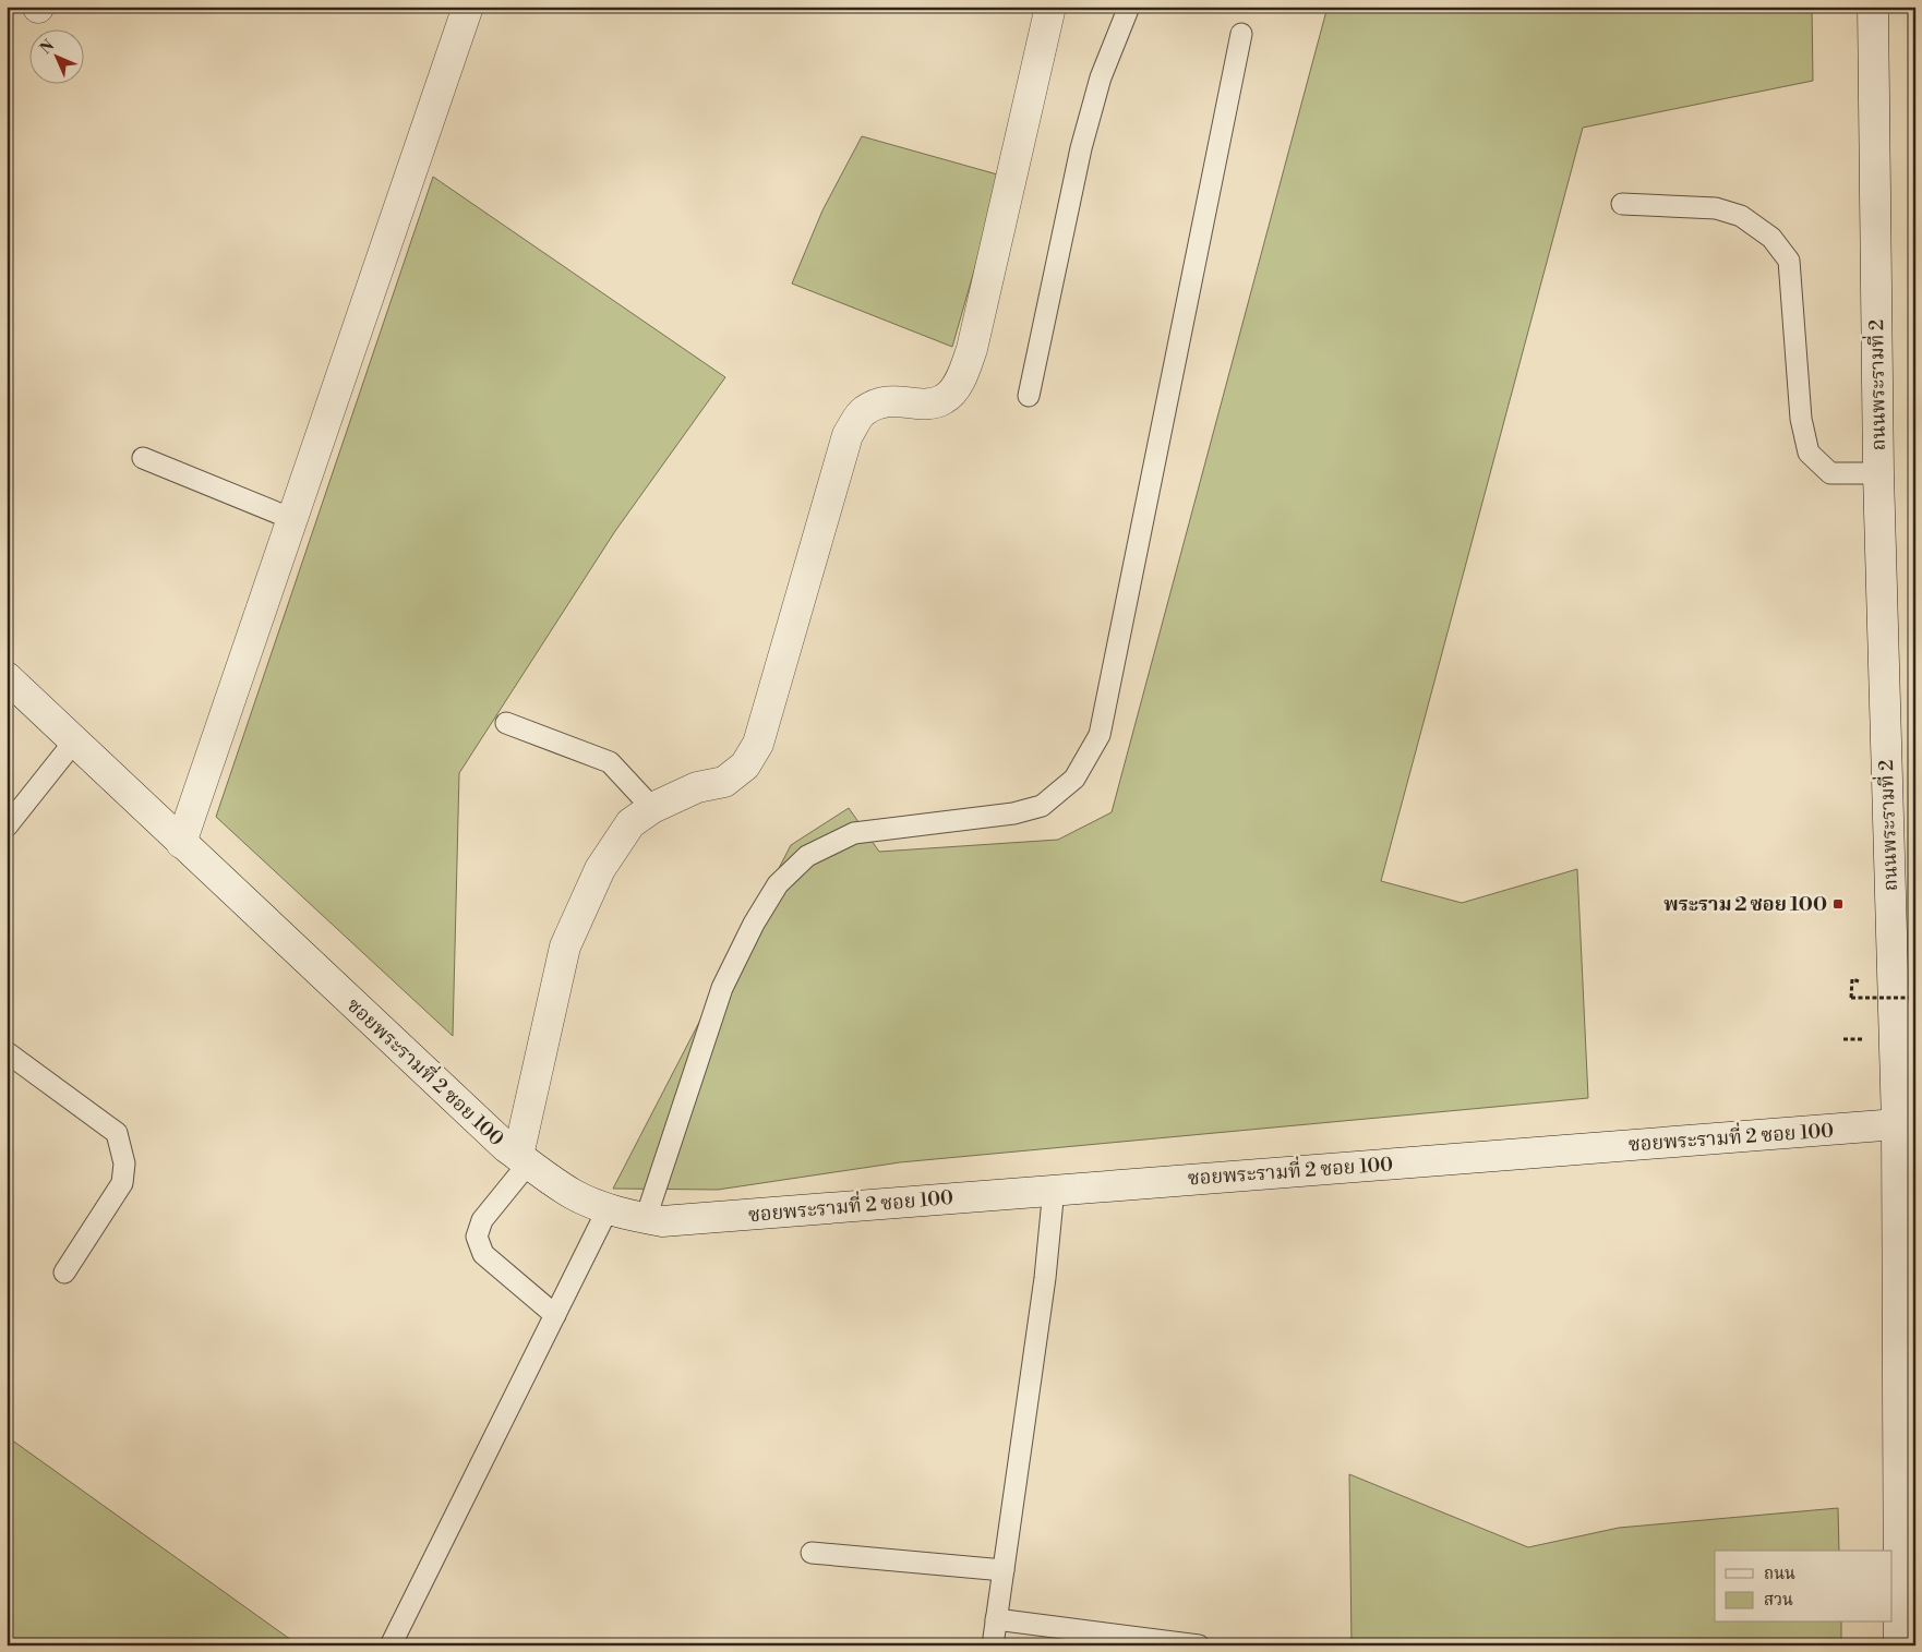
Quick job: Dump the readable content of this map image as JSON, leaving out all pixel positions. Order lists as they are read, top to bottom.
{
  "streets": {
    "main road": ["ถนนพระรามที่ 2", "ซอยพระรามที่ 2 ซอย 100"]
  },
  "crossings": [
    ["ถนนพระรามที่ 2", "ซอยพระรามที่ 2 ซอย 100"]
  ],
  "places": {
    "transit": ["พระราม 2 ซอย 100"]
  },
  "legend": ["ถนน", "สวน"],
  "north": "top left"
}
